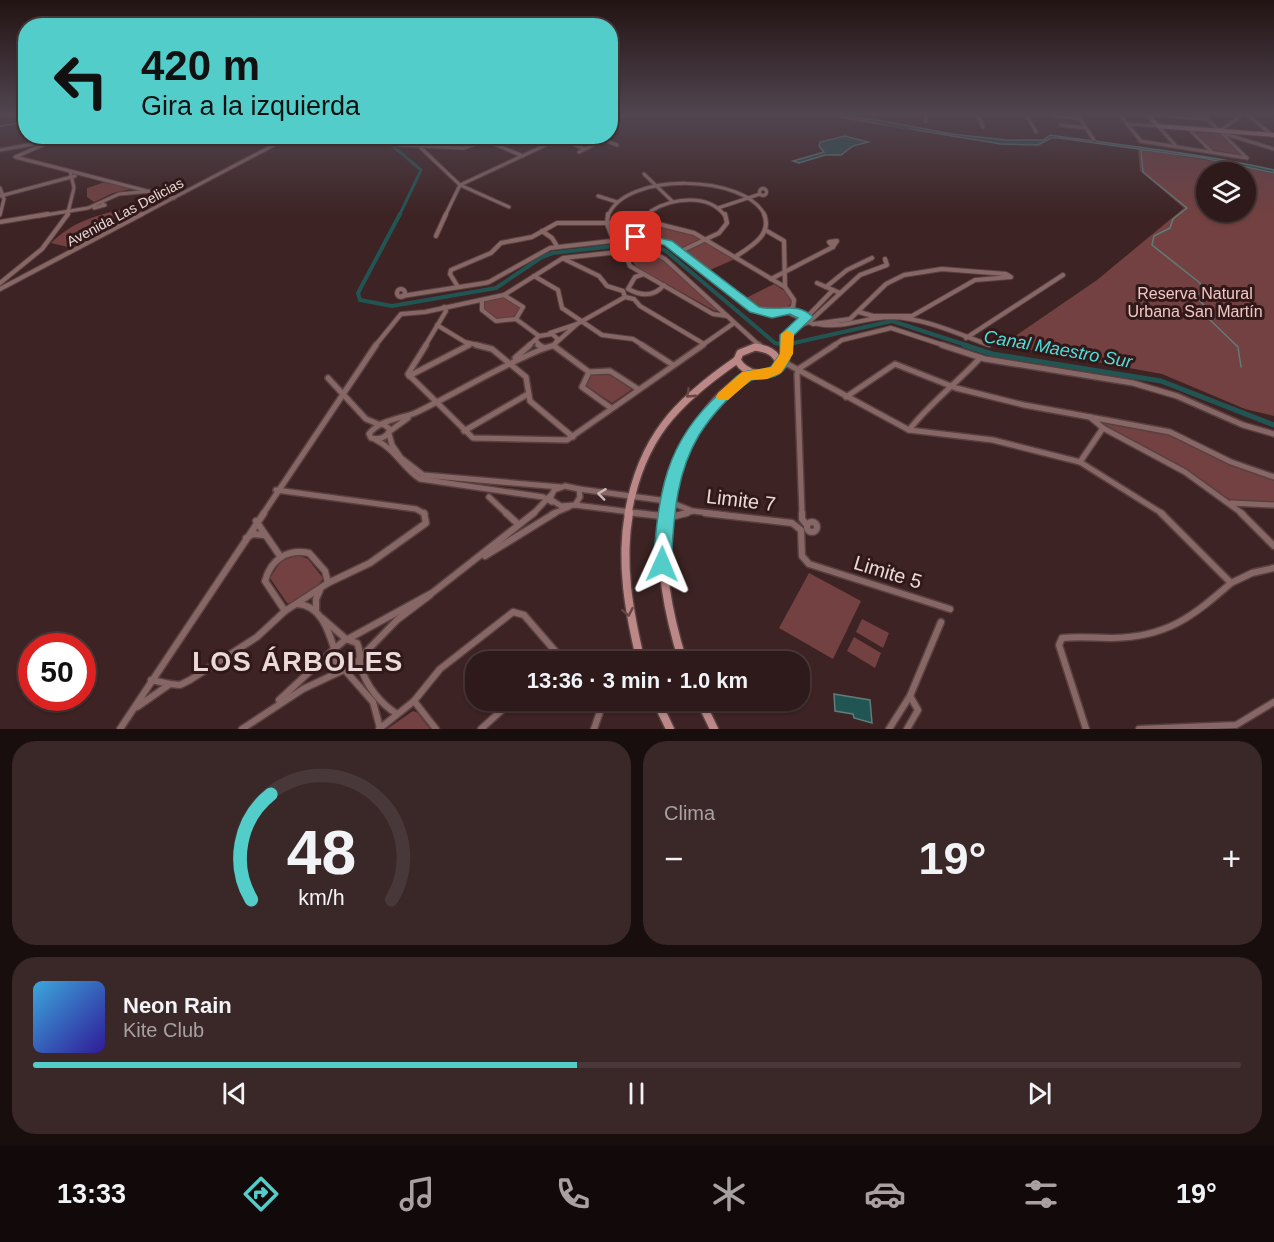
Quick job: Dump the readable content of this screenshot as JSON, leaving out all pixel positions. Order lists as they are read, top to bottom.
{
  "streets": {
    "street": ["Avenida Las Delicias", "Limite 7", "Limite 5"]
  },
  "crossings": [
    ["Limite 7", "Limite 5"]
  ],
  "districts": ["LOS ÁRBOLES"],
  "water": ["Canal Maestro Sur"],
  "parks": ["Reserva Natural Urbana San Martín"],
  "page": {
    "turn": ["420 m", "Gira a la izquierda"],
    "limit": "50",
    "trip": "13:36 · 3 min · 1.0 km",
    "tile": "Clima",
    "heat": ["−", "19°", "+"],
    "song": ["Neon Rain", "Kite Club"],
    "tabs": ["13:33", "19°"],
    "gauge": ["48", "km/h"]
  }
}
